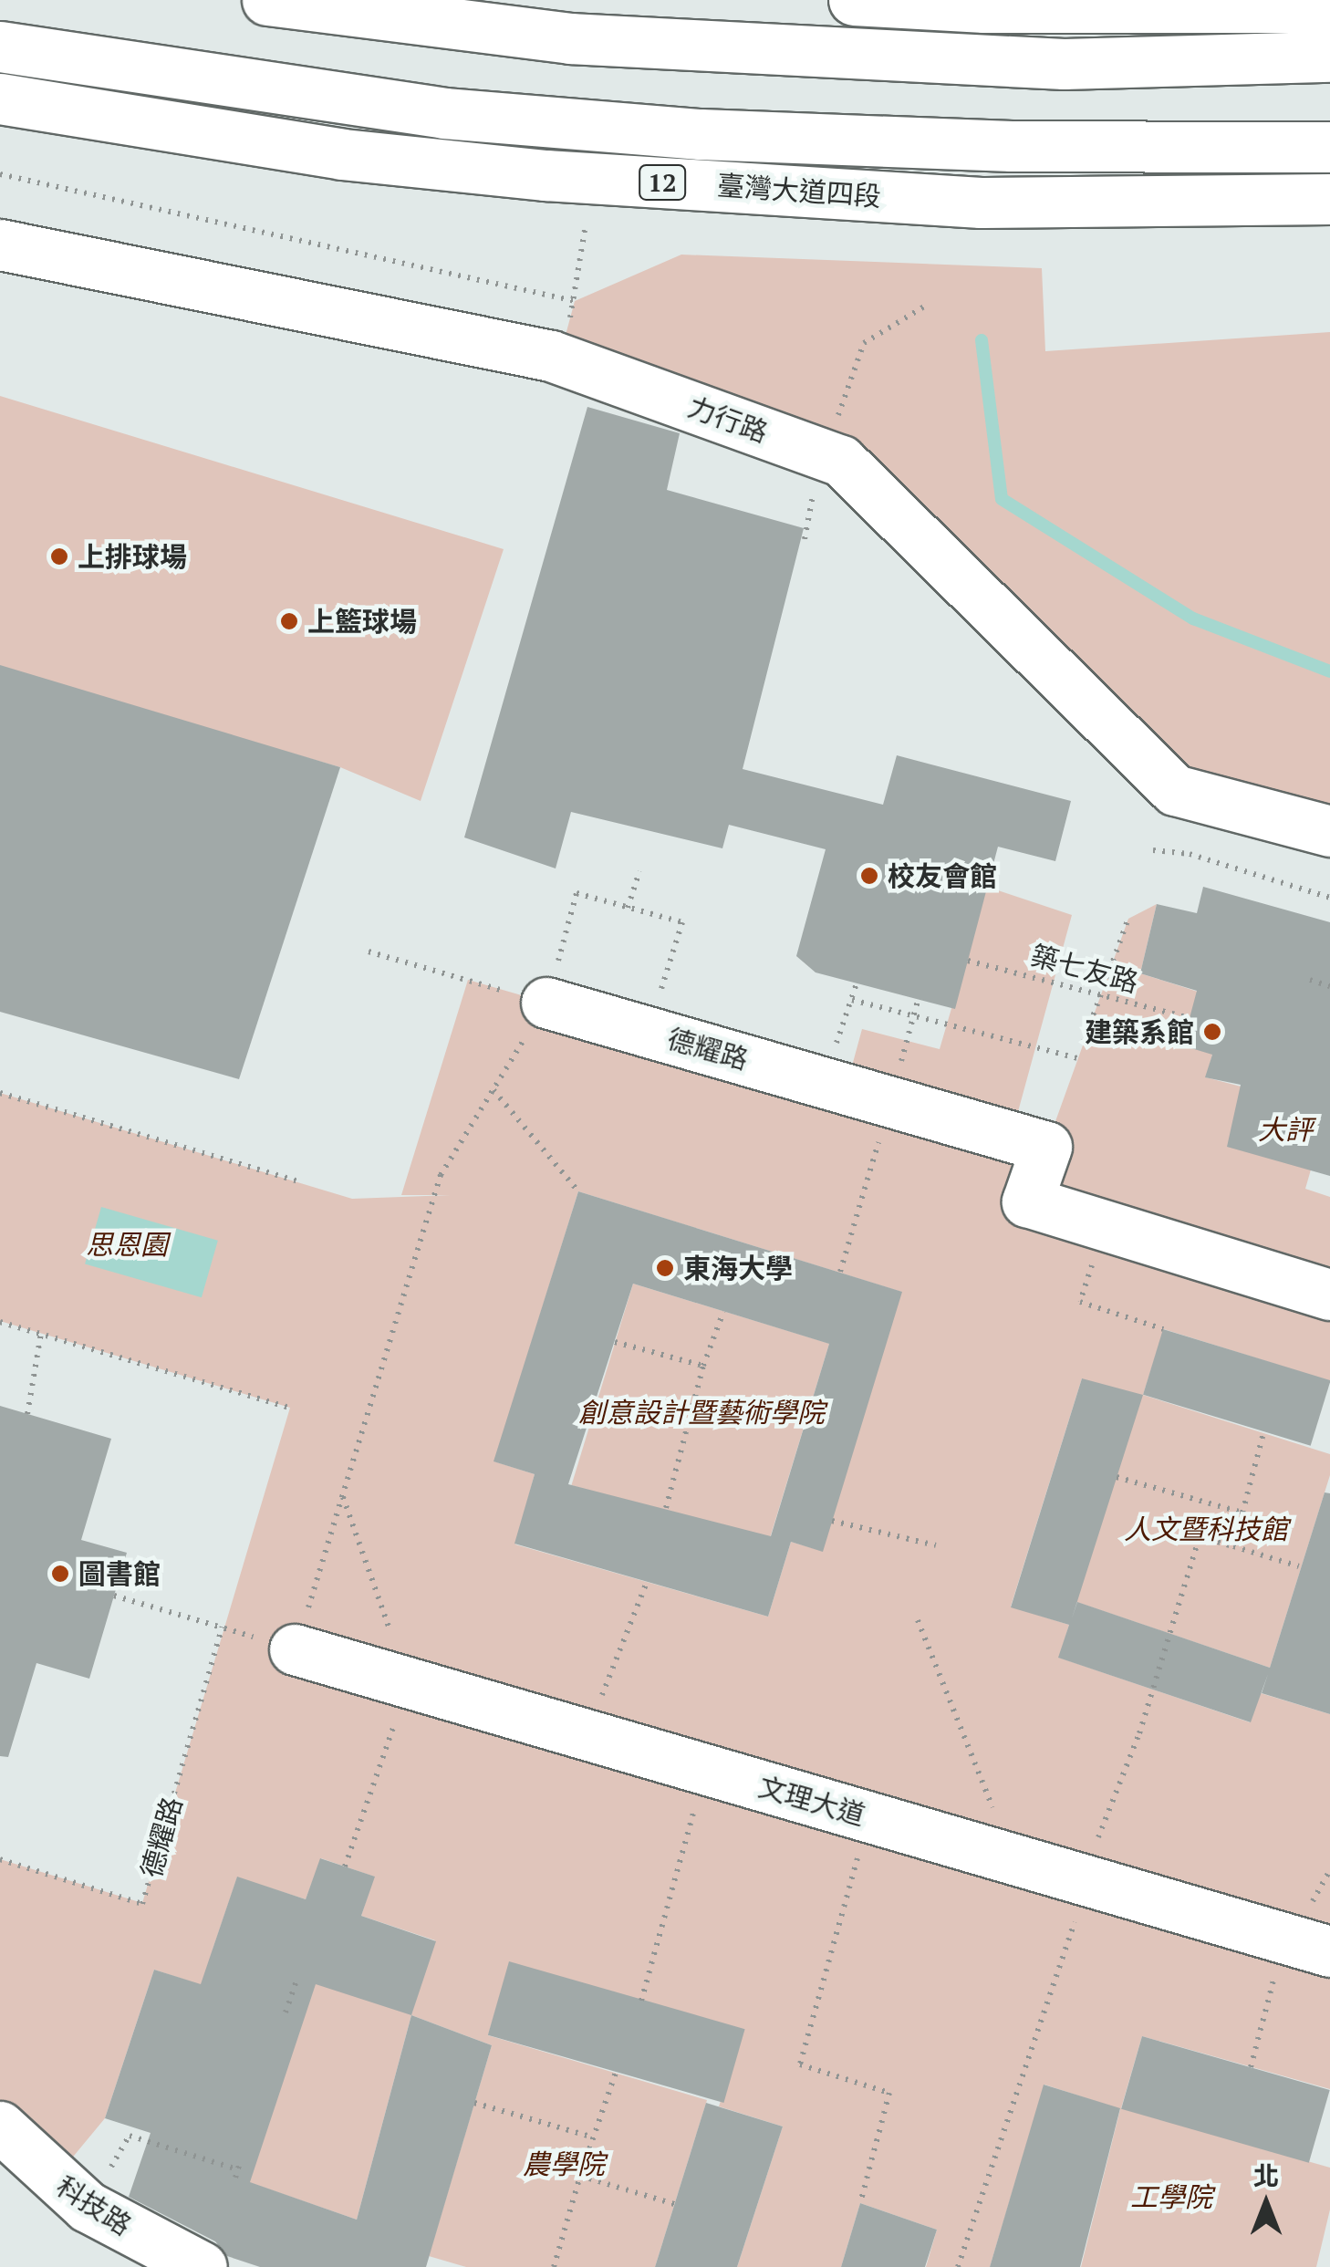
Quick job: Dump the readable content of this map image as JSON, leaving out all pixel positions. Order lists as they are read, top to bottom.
{
  "streets": {
    "main road": [
      "12",
      "臺灣大道四段",
      "力行路",
      "德耀路",
      "文理大道",
      "科技路"
    ],
    "path": ["築七友路"]
  },
  "parks": [
    "大評",
    "思恩園",
    "創意設計暨藝術學院",
    "人文暨科技館",
    "農學院",
    "工學院"
  ],
  "places": [
    "上排球場",
    "上籃球場",
    "校友會館",
    "建築系館",
    "東海大學",
    "圖書館"
  ],
  "north": "top"
}
